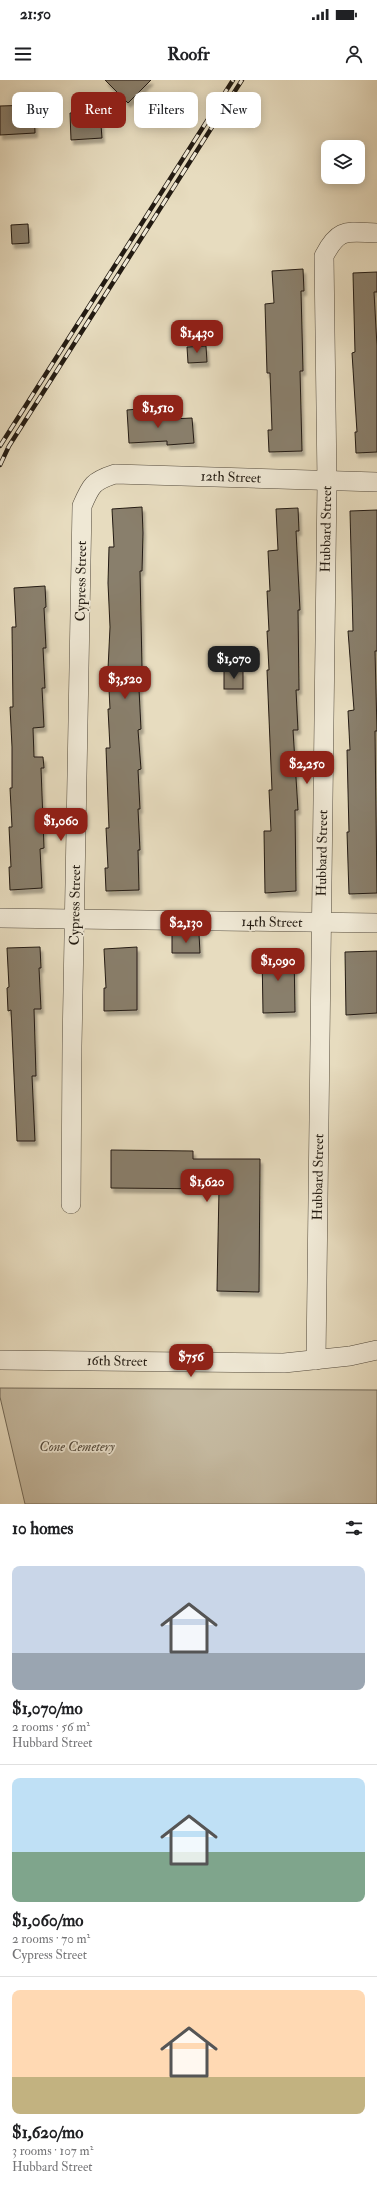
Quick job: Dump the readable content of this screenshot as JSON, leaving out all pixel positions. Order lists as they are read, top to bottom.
{
  "streets": {
    "street": [
      "12th Street",
      "Hubbard Street",
      "Cypress Street",
      "14th Street",
      "16th Street"
    ]
  },
  "crossings": [
    ["12th Street", "Hubbard Street"],
    ["12th Street", "Cypress Street"],
    ["Hubbard Street", "14th Street"],
    ["Hubbard Street", "16th Street"],
    ["Cypress Street", "14th Street"]
  ],
  "parks": ["Cone Cemetery"],
  "page": {
    "status": "21:50",
    "header": "Roofr",
    "chip": [
      "Buy",
      "Rent",
      "Filters",
      "New"
    ],
    "price": [
      "$1,430",
      "$1,510",
      "$1,070",
      "$3,520",
      "$2,250",
      "$1,060",
      "$2,130",
      "$1,090",
      "$1,620",
      "$756"
    ],
    "heading": "10 homes",
    "list": [
      {
        "name": "$1,070/mo",
        "note": "2 rooms · 56 m² · Hubbard Street"
      },
      {
        "name": "$1,060/mo",
        "note": "2 rooms · 70 m² · Cypress Street"
      },
      {
        "name": "$1,620/mo",
        "note": "3 rooms · 107 m² · Hubbard Street"
      }
    ]
  }
}
